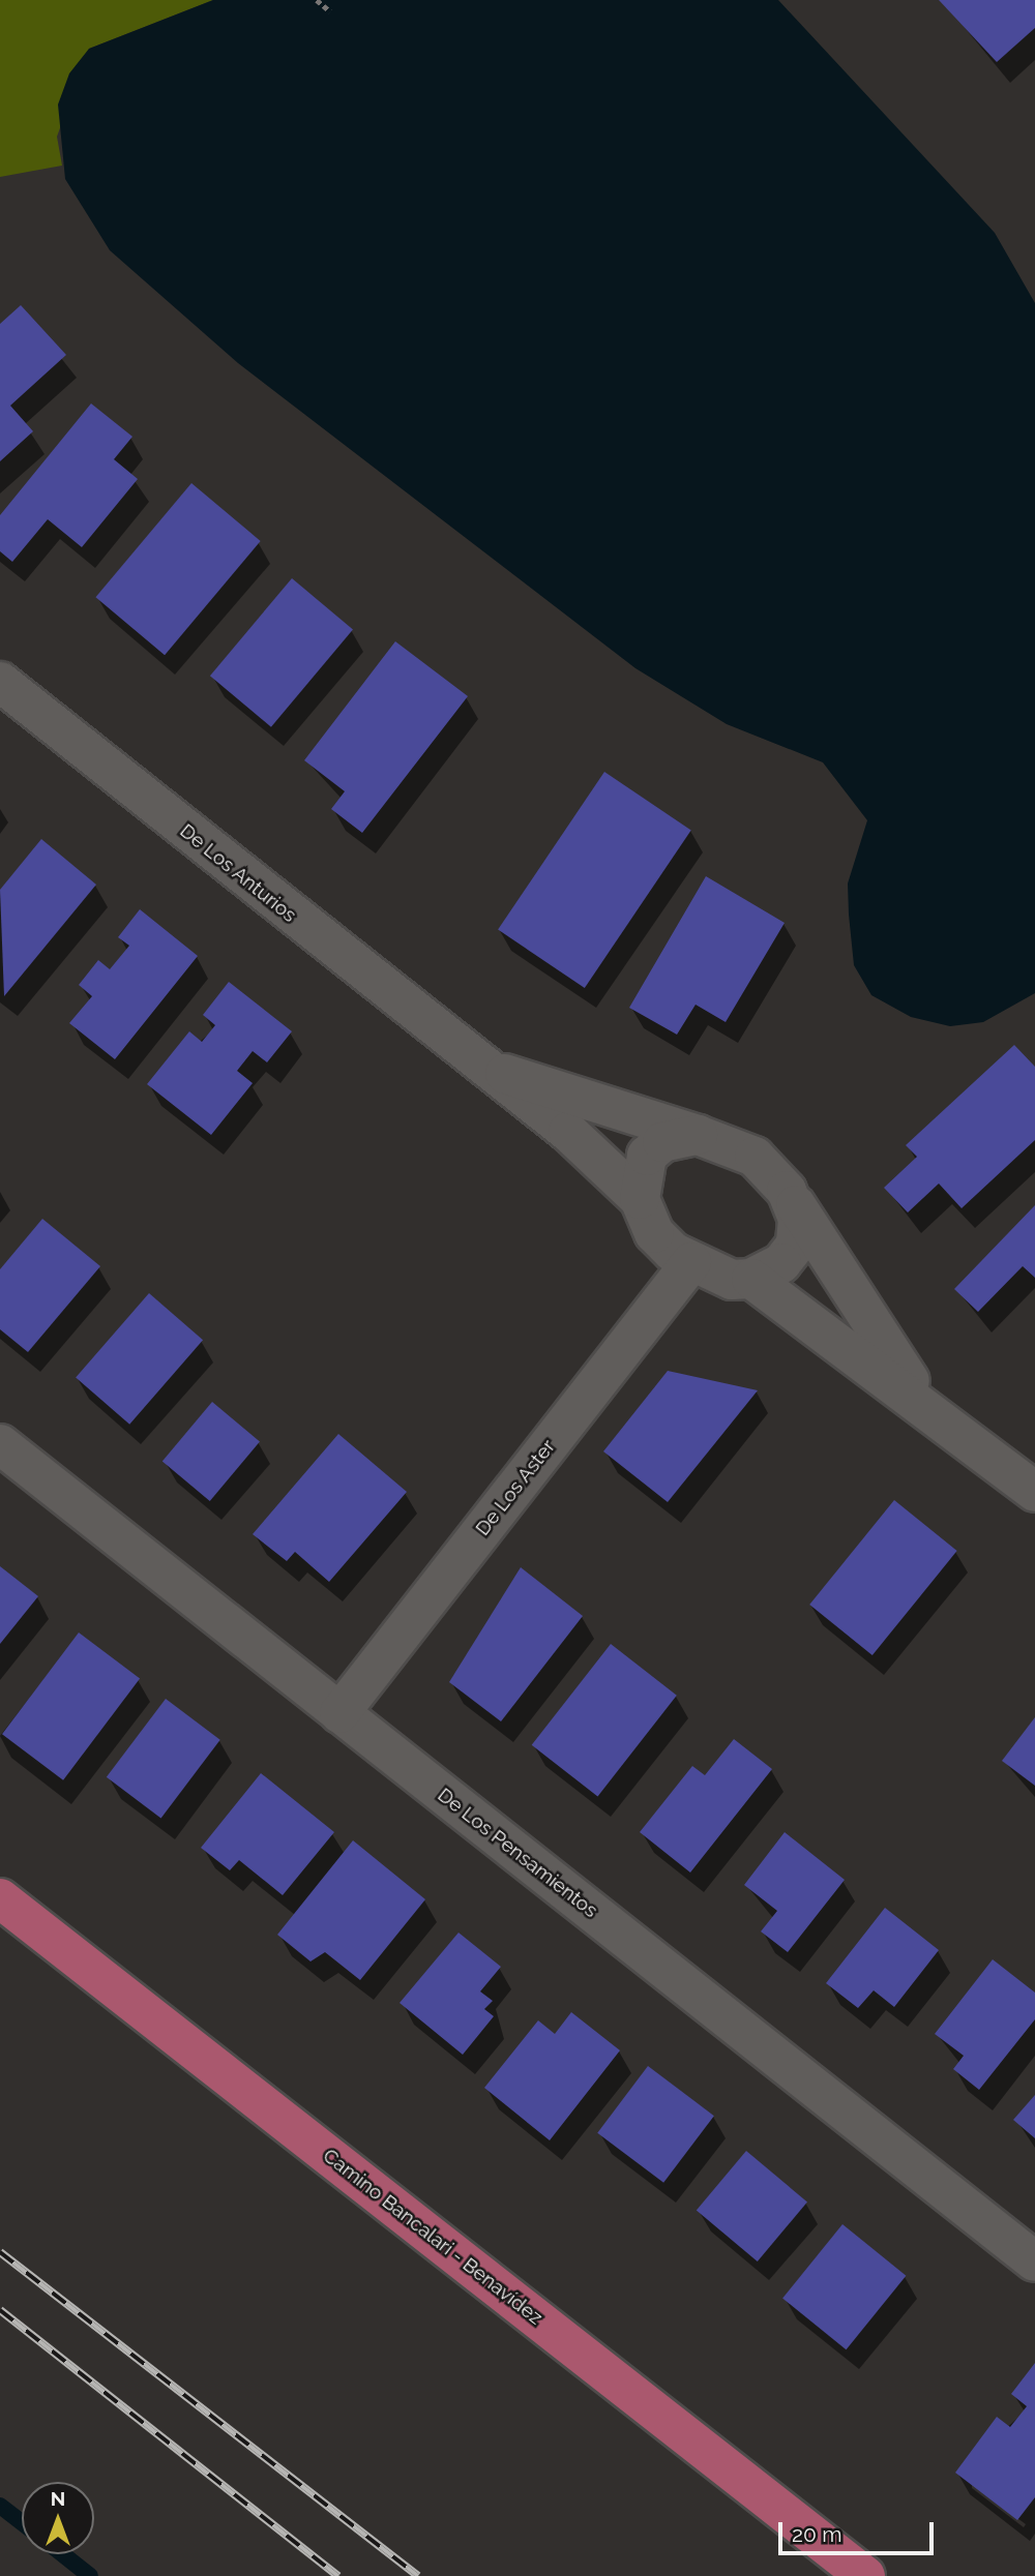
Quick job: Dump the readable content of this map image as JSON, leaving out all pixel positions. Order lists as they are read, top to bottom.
{
  "streets": {
    "main road": ["Camino Bancalari - Benavídez"],
    "street": ["De Los Anturios", "De Los Aster", "De Los Pensamientos"]
  },
  "crossings": [
    ["De Los Anturios", "De Los Aster"],
    ["De Los Aster", "De Los Pensamientos"]
  ],
  "scale_bar": "20 m",
  "north": "top"
}
